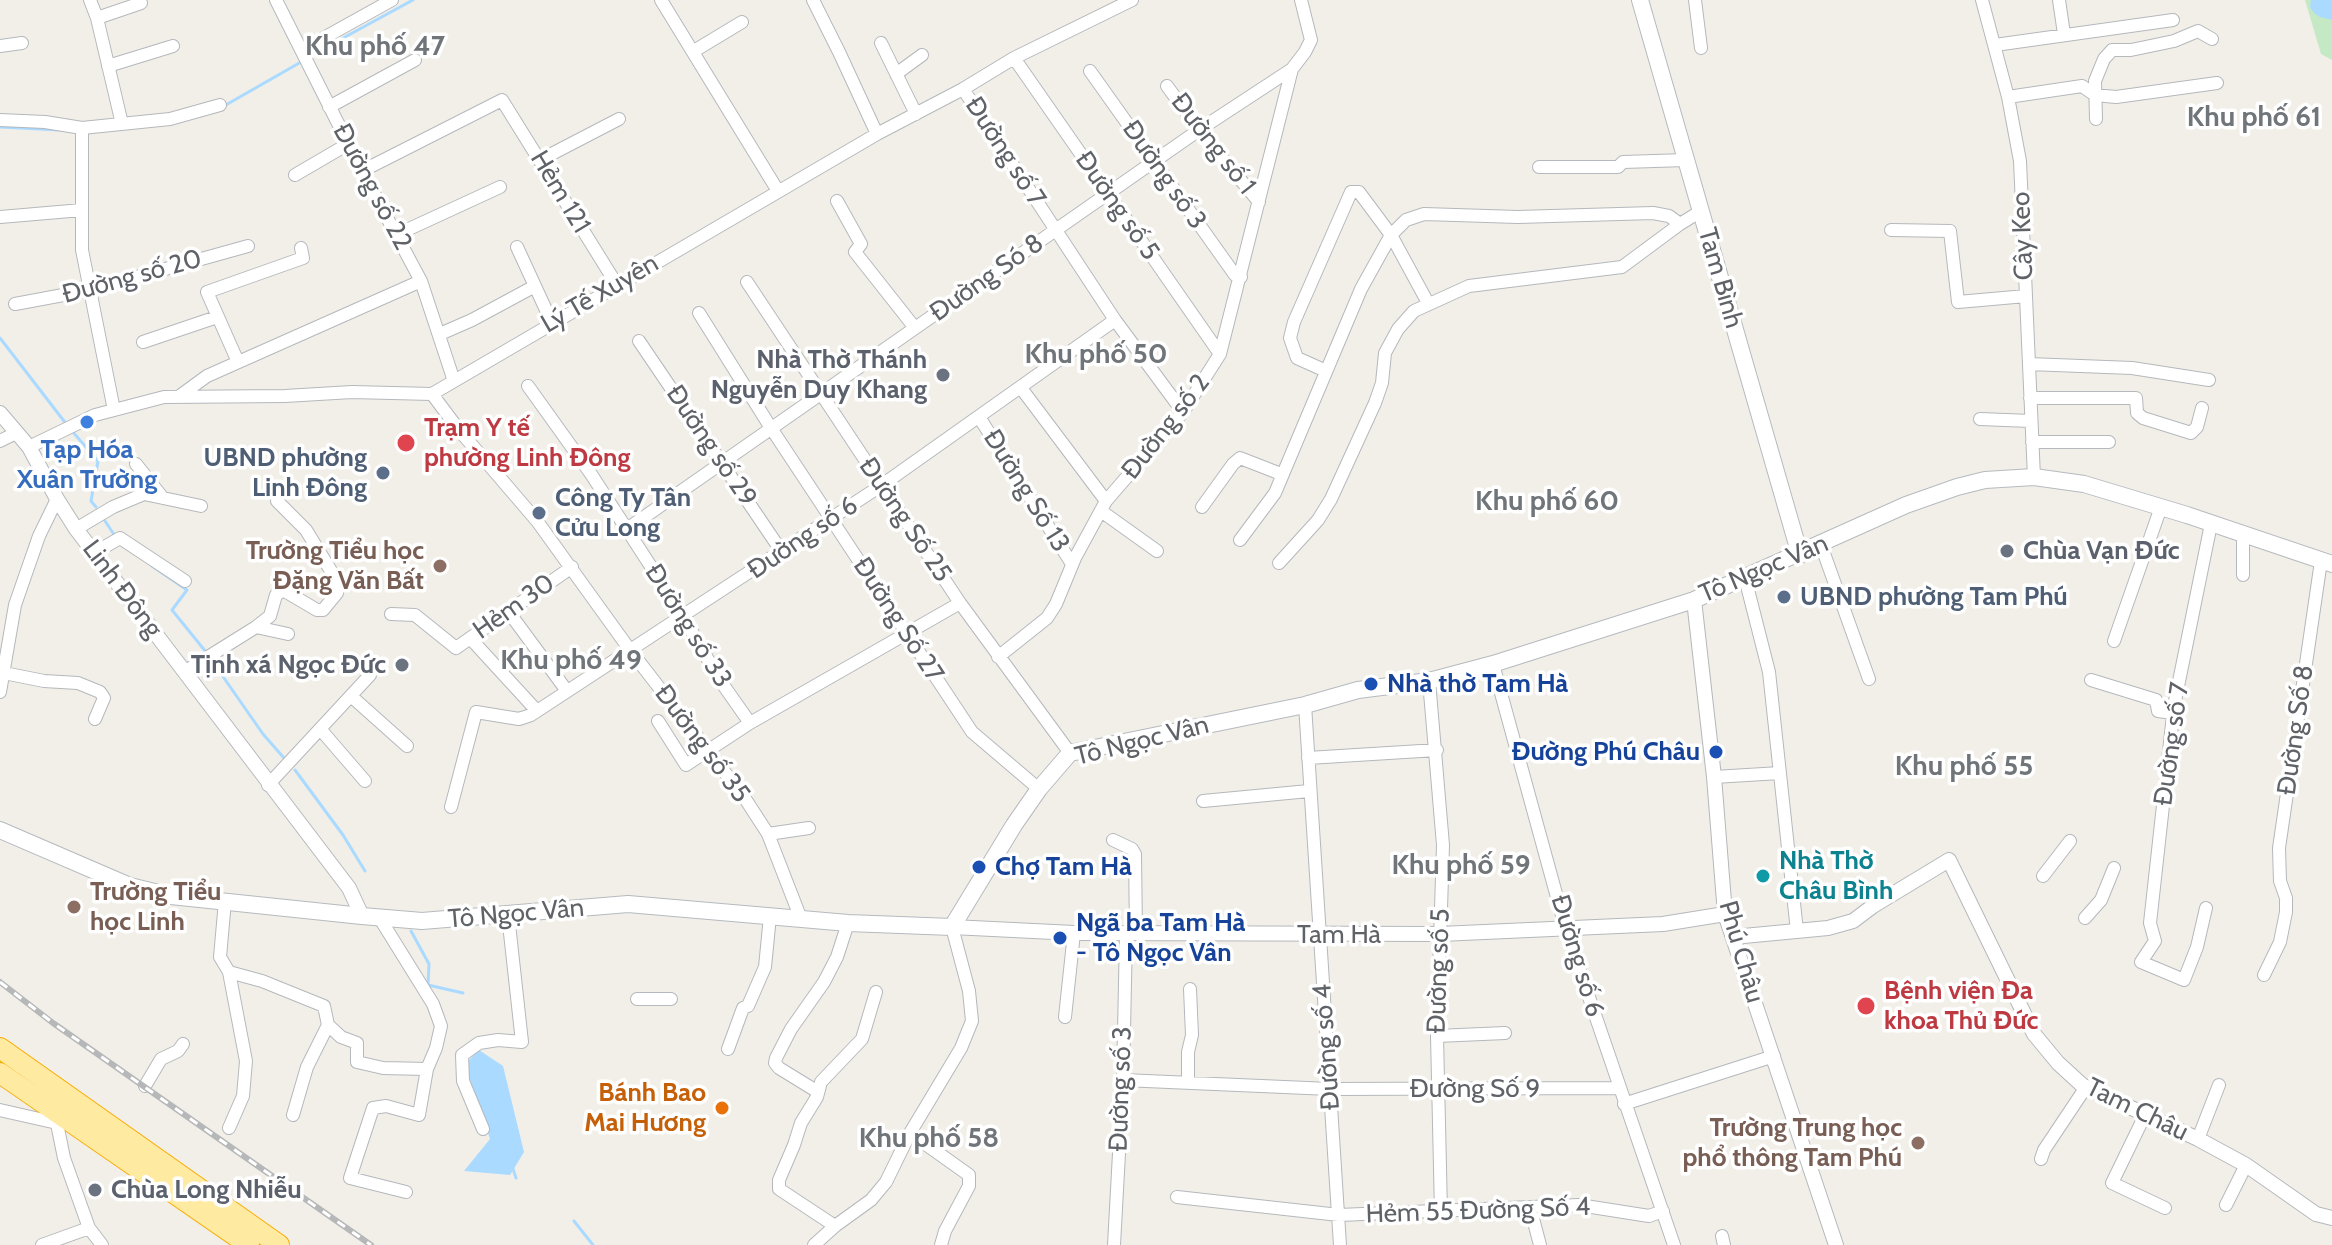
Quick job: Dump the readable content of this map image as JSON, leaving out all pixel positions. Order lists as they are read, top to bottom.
{
  "streets": {
    "main road": ["Tam Bình", "Tô Ngọc Vân"],
    "street": [
      "Đường số 1",
      "Đường số 7",
      "Đường số 3",
      "Đường số 22",
      "Hẻm 121",
      "Đường số 5",
      "Cây Keo",
      "Đường số 20",
      "Đường Só 8",
      "Lý Tế Xuyên",
      "Đường số 2",
      "Đường số 29",
      "Đường Số 13",
      "Đường Số 25",
      "Đường số 6",
      "Linh Đông",
      "Hẻm 30",
      "Đường Số 27",
      "Đường số 33",
      "Đường Số 8",
      "Đường số 35",
      "Tam Hà",
      "Phú Châu",
      "Đường số 4",
      "Đường Số 9",
      "Tam Châu",
      "Hẻm 55 Đường Số 4"
    ]
  },
  "crossings": [
    ["Đường số 1", "Đường Só 8"],
    ["Đường số 1", "Đường số 2"],
    ["Đường số 7", "Đường Só 8"],
    ["Đường số 7", "Lý Tế Xuyên"],
    ["Đường số 7", "Đường số 2"],
    ["Đường số 7", "Đường số 6"],
    ["Đường số 7", "Tô Ngọc Vân"],
    ["Đường số 3", "Đường Só 8"],
    ["Đường số 3", "Đường số 2"],
    ["Đường số 3", "Tam Hà"],
    ["Đường số 3", "Đường Số 9"],
    ["Đường số 22", "Hẻm 121"],
    ["Đường số 22", "Lý Tế Xuyên"],
    ["Hẻm 121", "Lý Tế Xuyên"],
    ["Đường số 5", "Đường Só 8"],
    ["Đường số 5", "Lý Tế Xuyên"],
    ["Đường số 5", "Đường số 2"],
    ["Đường số 5", "Tô Ngọc Vân"],
    ["Đường số 5", "Tam Hà"],
    ["Đường số 5", "Đường Số 9"],
    ["Đường số 5", "Hẻm 55 Đường Số 4"],
    ["Cây Keo", "Tô Ngọc Vân"],
    ["Đường Só 8", "Đường số 2"],
    ["Đường Só 8", "Đường số 29"],
    ["Đường Só 8", "Đường Số 25"],
    ["Đường Só 8", "Đường Số 27"],
    ["Đường Só 8", "Đường số 33"],
    ["Tam Bình", "Tô Ngọc Vân"],
    ["Lý Tế Xuyên", "Đường số 35"],
    ["Đường số 2", "Đường Số 13"],
    ["Đường số 2", "Đường Số 25"],
    ["Đường số 29", "Đường số 6"],
    ["Đường Số 13", "Đường số 6"],
    ["Đường Số 25", "Đường số 6"],
    ["Đường Số 25", "Tô Ngọc Vân"],
    ["Đường số 6", "Tô Ngọc Vân"],
    ["Đường số 6", "Đường Số 27"],
    ["Đường số 6", "Đường số 33"],
    ["Đường số 6", "Đường số 35"],
    ["Đường số 6", "Tam Hà"],
    ["Đường số 6", "Đường Số 9"],
    ["Đường số 6", "Hẻm 55 Đường Số 4"],
    ["Tô Ngọc Vân", "Linh Đông"],
    ["Tô Ngọc Vân", "Đường Số 27"],
    ["Tô Ngọc Vân", "Đường Số 8"],
    ["Tô Ngọc Vân", "Đường số 35"],
    ["Tô Ngọc Vân", "Tam Hà"],
    ["Tô Ngọc Vân", "Phú Châu"],
    ["Tô Ngọc Vân", "Đường số 4"],
    ["Hẻm 30", "Đường số 35"],
    ["Tam Hà", "Phú Châu"],
    ["Tam Hà", "Đường số 4"],
    ["Phú Châu", "Tam Châu"],
    ["Đường số 4", "Đường Số 9"],
    ["Đường số 4", "Hẻm 55 Đường Số 4"]
  ],
  "districts": [
    "Khu phố 47",
    "Khu phố 61",
    "Khu phố 50",
    "Khu phố 60",
    "Khu phố 49",
    "Khu phố 55",
    "Khu phố 59",
    "Khu phố 58"
  ],
  "places": [
    "Nhà Thờ Thánh Nguyễn Duy Khang",
    "Tạp Hóa Xuân Trường",
    "Trạm Y tế phường Linh Đông",
    "UBND phường Linh Đông",
    "Công Ty Tân Cửu Long",
    "Chùa Vạn Đức",
    "Trường Tiểu học Đặng Văn Bất",
    "UBND phường Tam Phú",
    "Tịnh xá Ngọc Đức",
    "Nhà thờ Tam Hà",
    "Đường Phú Châu",
    "Chợ Tam Hà",
    "Nhà Thờ Châu Bình",
    "Trường Tiểu học Linh",
    "Ngã ba Tam Hà - Tô Ngọc Vân",
    "Bệnh viện Đa khoa Thủ Đức",
    "Bánh Bao Mai Hương",
    "Trường Trung học phổ thông Tam Phú",
    "Chùa Long Nhiễu"
  ]
}
